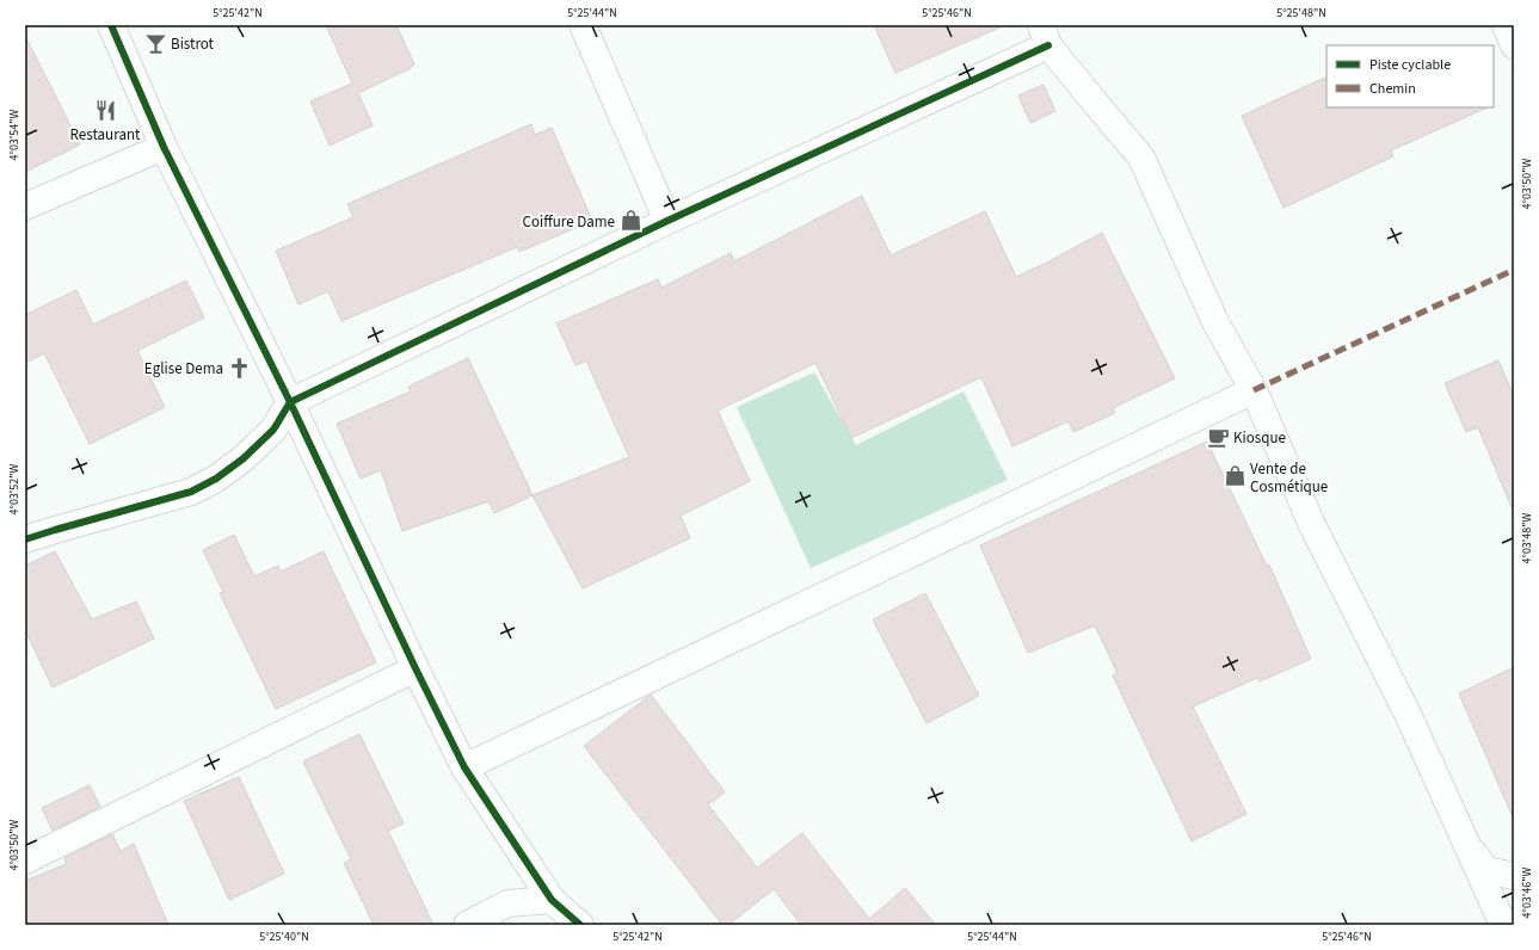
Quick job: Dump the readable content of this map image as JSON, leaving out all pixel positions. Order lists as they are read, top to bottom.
{
  "places": {
    "bar": ["Bistrot"],
    "restaurant": ["Restaurant"],
    "shop": ["Coiffure Dame", "Vente de Cosmétique"],
    "church": ["Eglise Dema"],
    "cafe": ["Kiosque"]
  },
  "legend": ["Piste cyclable", "Chemin"],
  "coordinates": [
    "5°25'42\"N",
    "5°25'44\"N",
    "5°25'46\"N",
    "5°25'48\"N",
    "4°03'54\"W",
    "4°03'50\"W",
    "4°03'52\"W",
    "4°03'48\"W",
    "4°03'46\"W",
    "5°25'40\"N"
  ]
}
